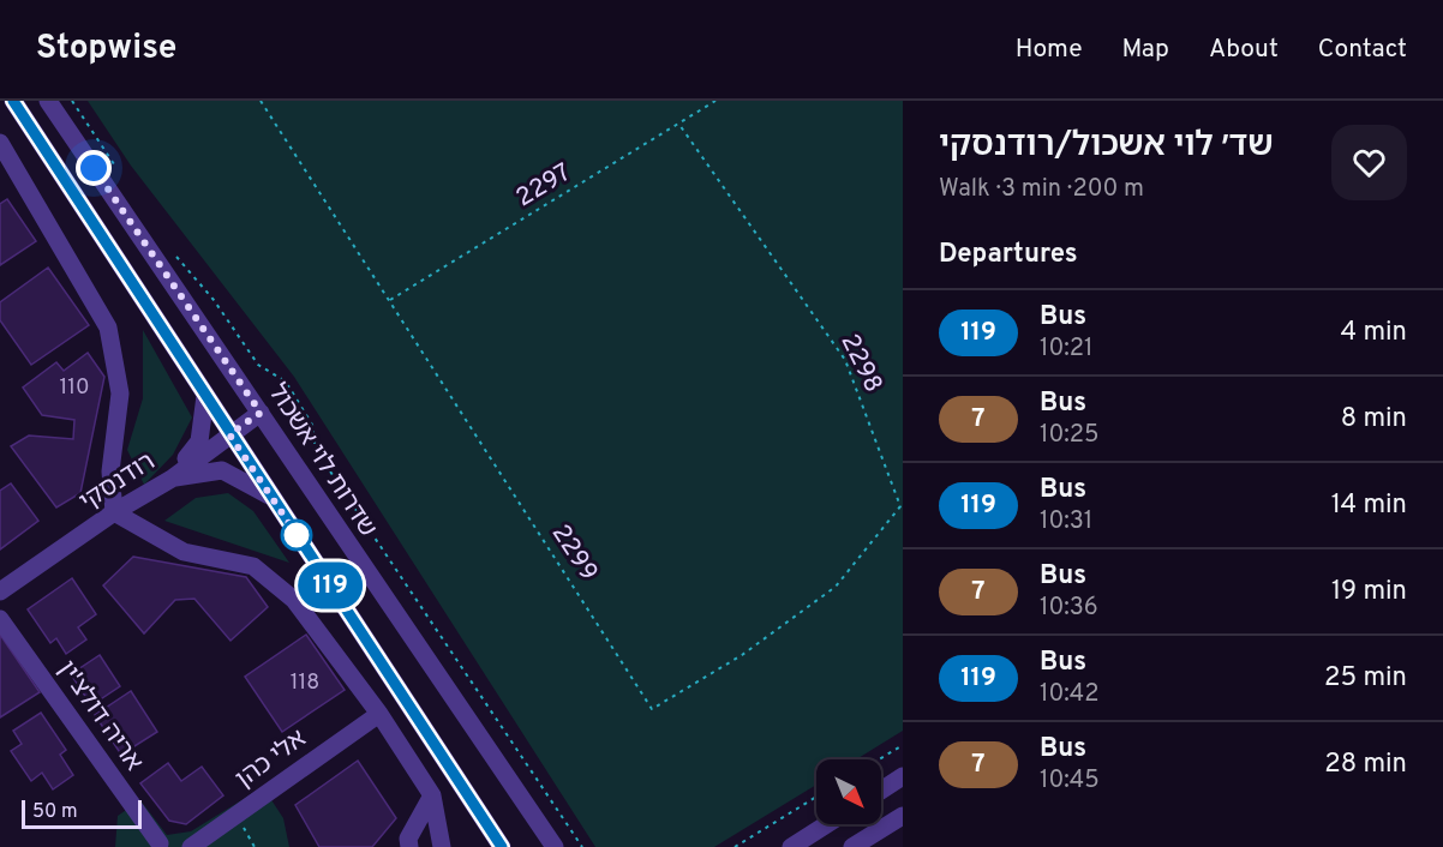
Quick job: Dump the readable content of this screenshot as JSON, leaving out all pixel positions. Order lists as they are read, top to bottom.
{
  "streets": {
    "street": [
      "שדרות לוי אשכול",
      "רודנסקי",
      "אריה דולצ'ין",
      "אלי כהן"
    ],
    "path": ["2297", "2298", "2299"]
  },
  "crossings": [
    ["2297", "2298"],
    ["2297", "2299"],
    ["2298", "2299"],
    ["שדרות לוי אשכול", "רודנסקי"]
  ],
  "lines": ["bus line 119"],
  "house_numbers": ["110", "118"],
  "scale_bar": "50 m",
  "north": "bottom right",
  "page": {
    "header": "Stopwise",
    "nav": [
      "Home",
      "Map",
      "About",
      "Contact"
    ],
    "on_map": "119",
    "heading": [
      ["שד׳ לוי אשכול/רודנסקי", "Walk · 3 min · 200 m"],
      "Departures"
    ],
    "list": [
      {
        "mark": "119",
        "name": "Bus",
        "note": "10:21",
        "value": "4 min"
      },
      {
        "mark": "7",
        "name": "Bus",
        "note": "10:25",
        "value": "8 min"
      },
      {
        "mark": "119",
        "name": "Bus",
        "note": "10:31",
        "value": "14 min"
      },
      {
        "mark": "7",
        "name": "Bus",
        "note": "10:36",
        "value": "19 min"
      },
      {
        "mark": "119",
        "name": "Bus",
        "note": "10:42",
        "value": "25 min"
      },
      {
        "mark": "7",
        "name": "Bus",
        "note": "10:45",
        "value": "28 min"
      }
    ],
    "scale": "50 m"
  }
}
